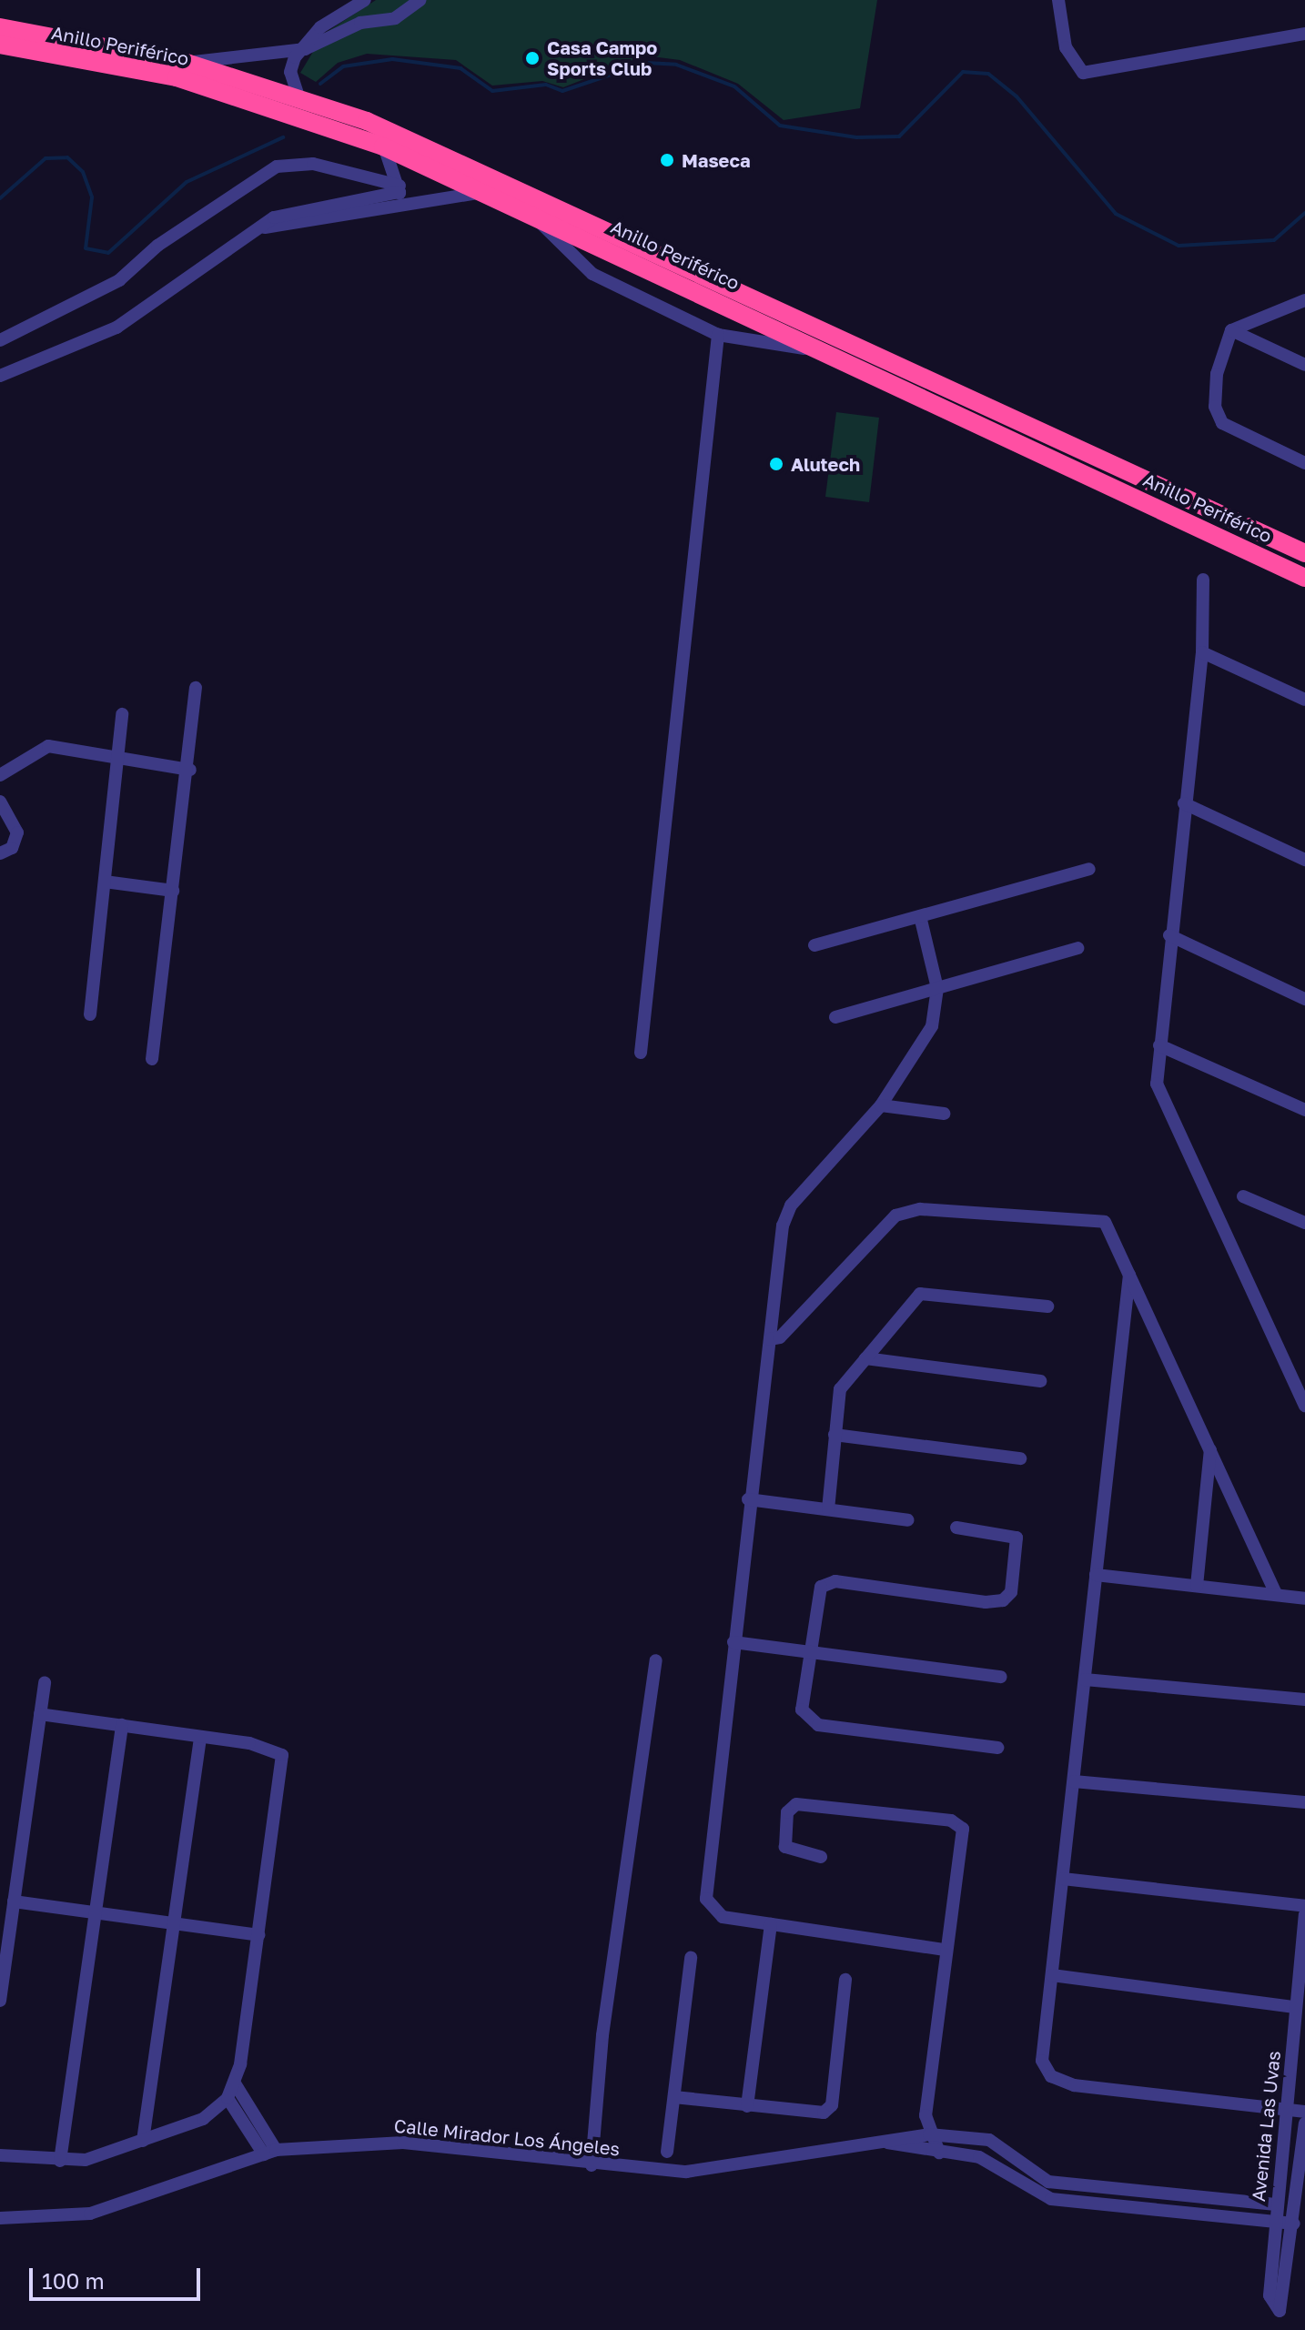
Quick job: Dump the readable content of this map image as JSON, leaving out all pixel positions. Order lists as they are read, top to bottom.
{
  "streets": {
    "highway": ["Anillo Periférico"],
    "street": ["Avenida Las Uvas", "Calle Mirador Los Ángeles"]
  },
  "crossings": [
    ["Avenida Las Uvas", "Calle Mirador Los Ángeles"]
  ],
  "places": ["Casa Campo Sports Club", "Maseca", "Alutech"],
  "scale_bar": "100 m"
}
